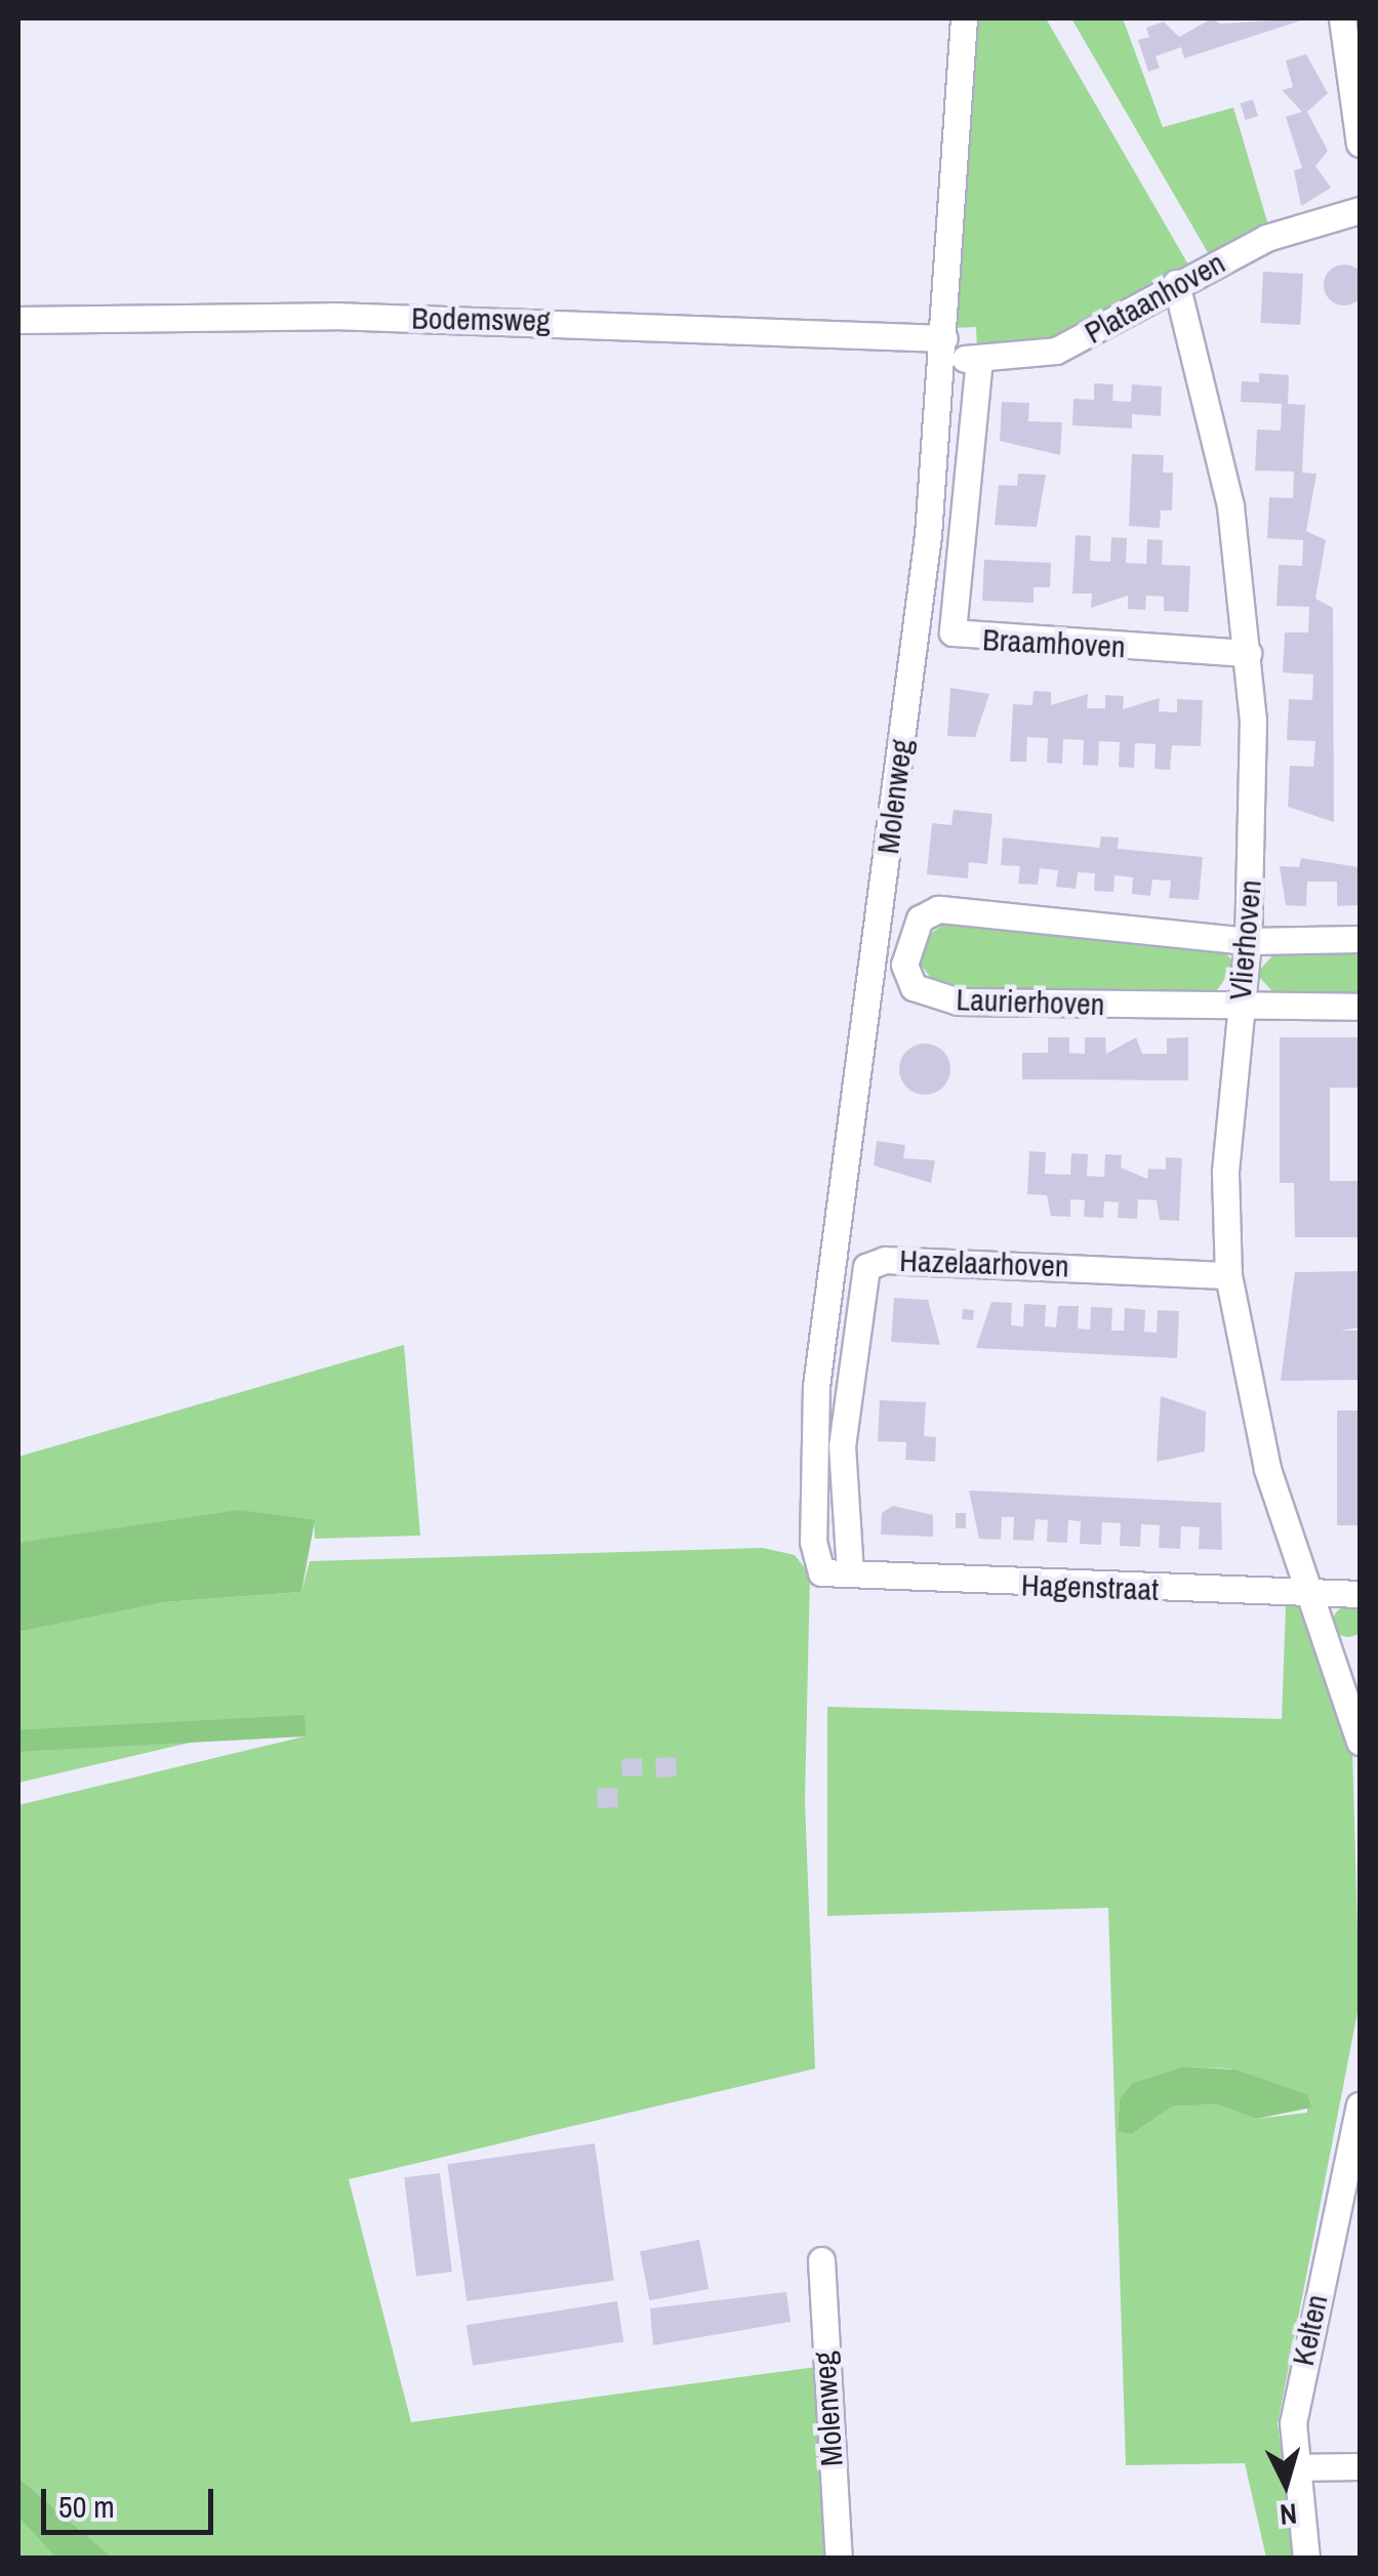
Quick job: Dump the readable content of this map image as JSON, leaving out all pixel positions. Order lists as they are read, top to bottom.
{
  "streets": {
    "street": [
      "Plataanhoven",
      "Bodemsweg",
      "Braamhoven",
      "Molenweg",
      "Vlierhoven",
      "Laurierhoven",
      "Hazelaarhoven",
      "Hagenstraat",
      "Kelten"
    ]
  },
  "crossings": [
    ["Plataanhoven", "Bodemsweg"],
    ["Plataanhoven", "Braamhoven"],
    ["Plataanhoven", "Molenweg"],
    ["Plataanhoven", "Vlierhoven"],
    ["Bodemsweg", "Molenweg"],
    ["Braamhoven", "Vlierhoven"],
    ["Molenweg", "Hagenstraat"],
    ["Vlierhoven", "Laurierhoven"],
    ["Vlierhoven", "Hazelaarhoven"],
    ["Vlierhoven", "Hagenstraat"],
    ["Hazelaarhoven", "Hagenstraat"]
  ],
  "scale_bar": "50 m",
  "north": "bottom"
}
